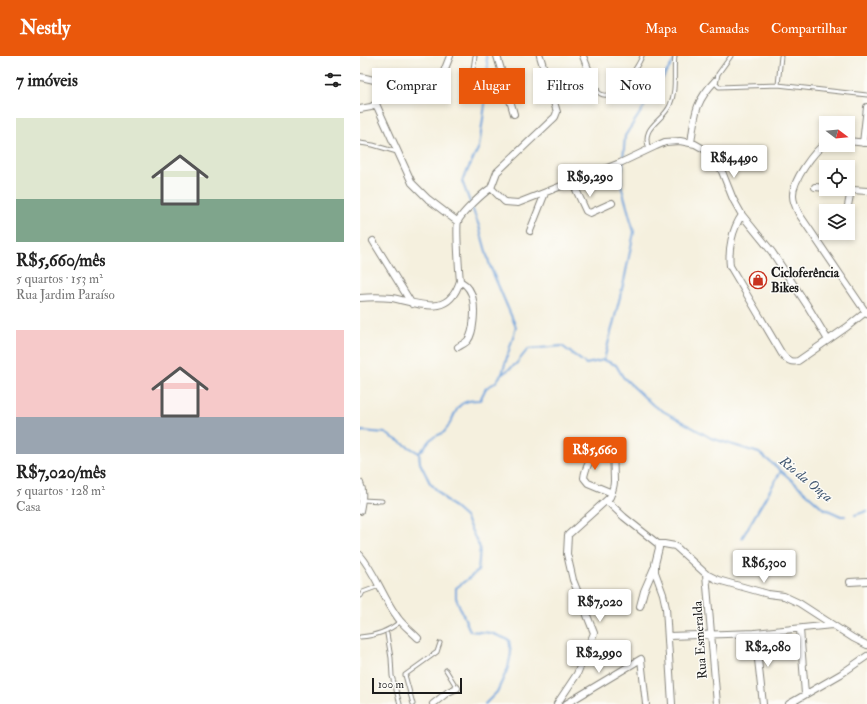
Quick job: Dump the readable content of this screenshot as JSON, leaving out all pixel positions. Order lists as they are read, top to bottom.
{
  "streets": {
    "street": ["Rua Esmeralda"]
  },
  "water": ["Rio da Onça"],
  "places": {
    "shop": ["Cicloferência Bikes"]
  },
  "scale_bar": "100 m",
  "north": "right",
  "page": {
    "header": "Nestly",
    "nav": ["Mapa", "Camadas", "Compartilhar"],
    "heading": "7 imóveis",
    "chip": [
      "Comprar",
      "Alugar",
      "Filtros",
      "Novo"
    ],
    "list": [
      {
        "name": "R$5,660/mês",
        "note": "5 quartos · 153 m² · Rua Jardim Paraíso"
      },
      {
        "name": "R$7,020/mês",
        "note": "5 quartos · 128 m² · Casa"
      }
    ],
    "price": [
      "R$4,490",
      "R$9,290",
      "R$5,660",
      "R$6,300",
      "R$7,020",
      "R$2,080",
      "R$2,990"
    ],
    "scale": "100 m"
  }
}
